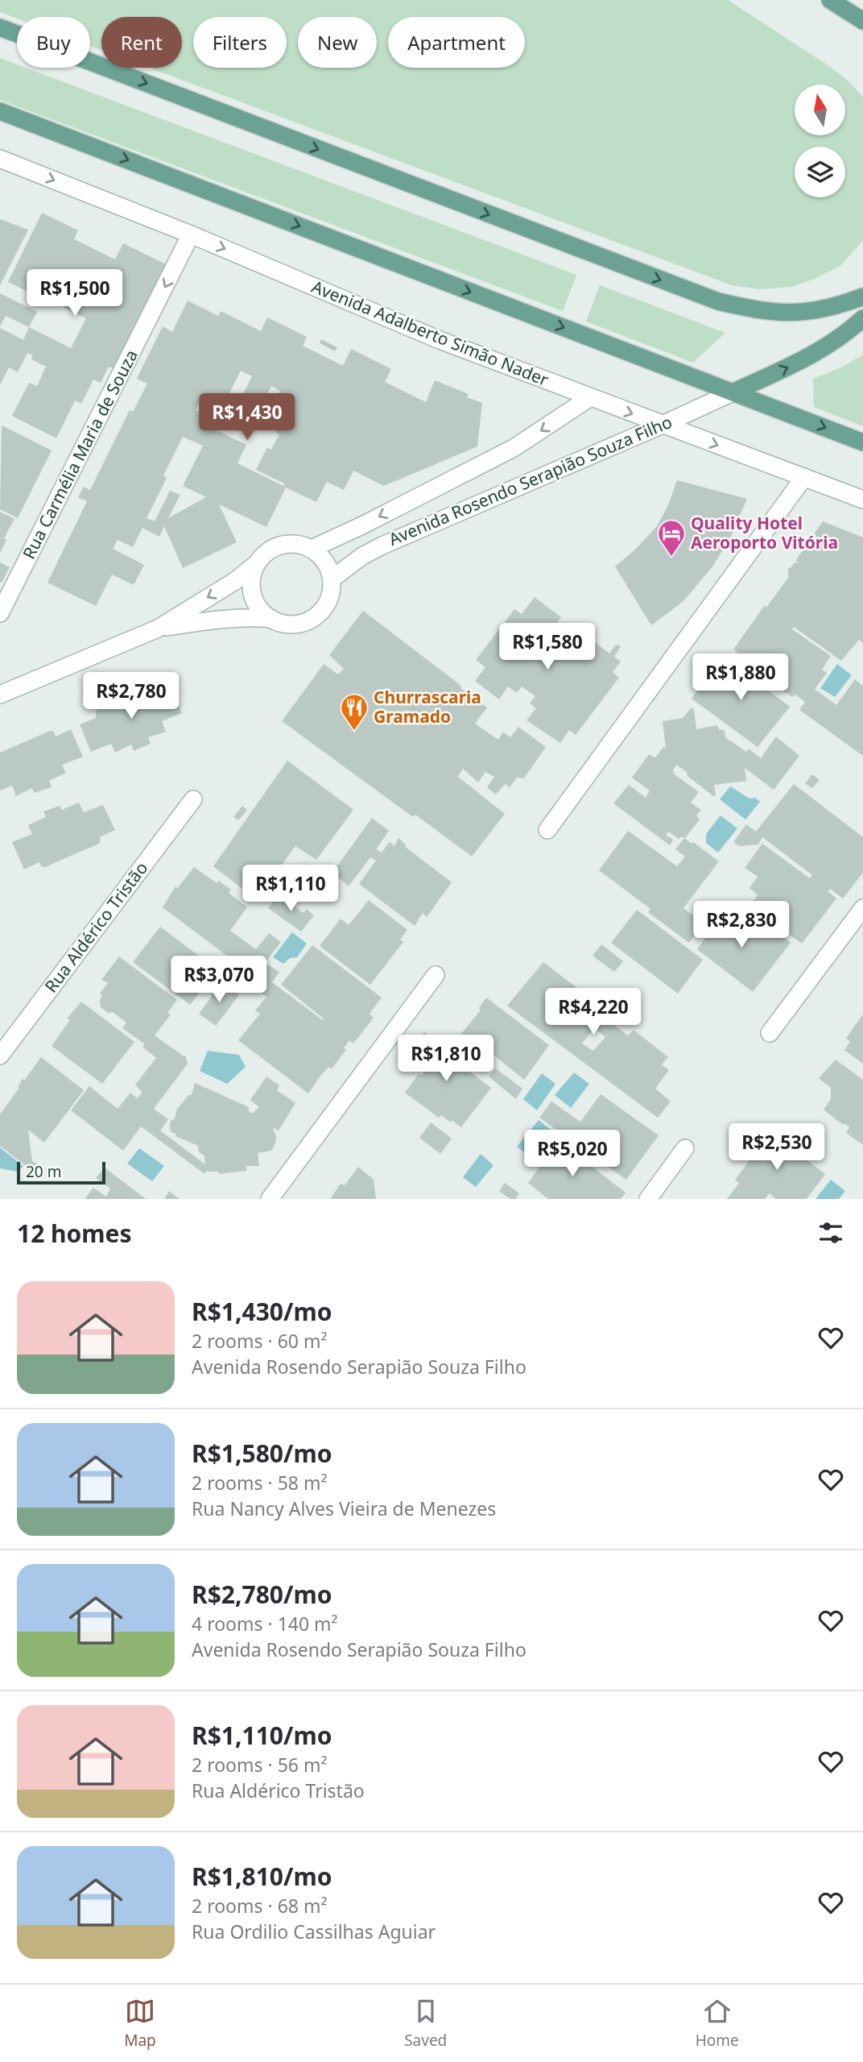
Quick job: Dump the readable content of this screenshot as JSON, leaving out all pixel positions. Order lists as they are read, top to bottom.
{
  "streets": {
    "street": [
      "Avenida Adalberto Simão Nader",
      "Rua Carmélia Maria de Souza",
      "Avenida Rosendo Serapião Souza Filho",
      "Rua Aldérico Tristão"
    ]
  },
  "crossings": [
    ["Avenida Adalberto Simão Nader", "Rua Carmélia Maria de Souza"],
    ["Avenida Adalberto Simão Nader", "Avenida Rosendo Serapião Souza Filho"]
  ],
  "one_way": ["Avenida Adalberto Simão Nader", "Rua Carmélia Maria de Souza"],
  "places": {
    "hotel": ["Quality Hotel Aeroporto Vitória"],
    "restaurant": ["Churrascaria Gramado"]
  },
  "scale_bar": "20 m",
  "north": "top",
  "page": {
    "chip": [
      "Buy",
      "Rent",
      "Filters",
      "New",
      "Apartment"
    ],
    "price": [
      "R$1,500",
      "R$1,430",
      "R$1,580",
      "R$1,880",
      "R$2,780",
      "R$1,110",
      "R$2,830",
      "R$3,070",
      "R$4,220",
      "R$1,810",
      "R$2,530",
      "R$5,020"
    ],
    "scale": "20 m",
    "heading": "12 homes",
    "list": [
      {
        "name": "R$1,430/mo",
        "note": "2 rooms · 60 m² · Avenida Rosendo Serapião Souza Filho"
      },
      {
        "name": "R$1,580/mo",
        "note": "2 rooms · 58 m² · Rua Nancy Alves Vieira de Menezes"
      },
      {
        "name": "R$2,780/mo",
        "note": "4 rooms · 140 m² · Avenida Rosendo Serapião Souza Filho"
      },
      {
        "name": "R$1,110/mo",
        "note": "2 rooms · 56 m² · Rua Aldérico Tristão"
      },
      {
        "name": "R$1,810/mo",
        "note": "2 rooms · 68 m² · Rua Ordilio Cassilhas Aguiar"
      }
    ],
    "tabs": ["Map", "Saved", "Home"]
  }
}
